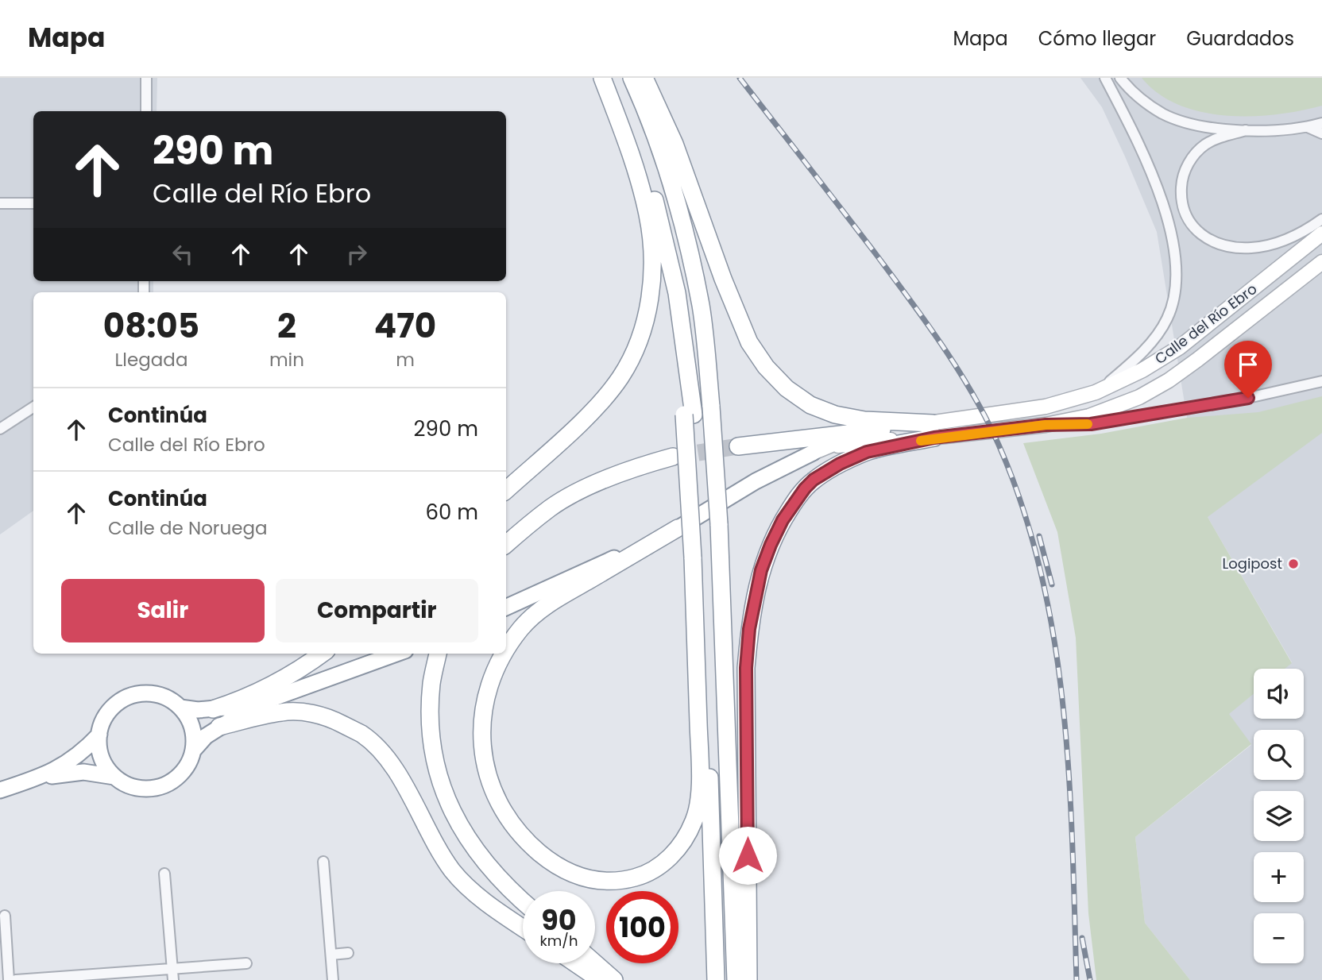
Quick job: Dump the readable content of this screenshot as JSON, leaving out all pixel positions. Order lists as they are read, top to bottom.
{
  "streets": {
    "main road": ["Calle del Río Ebro"]
  },
  "places": ["Logipost"],
  "page": {
    "header": "Mapa",
    "nav": ["Mapa", "Cómo llegar", "Guardados"],
    "turn": ["290 m", "Calle del Río Ebro"],
    "eta": [
      "08:05",
      "Llegada",
      "2",
      "min",
      "470",
      "m"
    ],
    "list": [
      {
        "name": "Continúa",
        "note": "Calle del Río Ebro",
        "value": "290 m"
      },
      {
        "name": "Continúa",
        "note": "Calle de Noruega",
        "value": "60 m"
      }
    ],
    "buttons": ["Salir", "Compartir"],
    "map_buttons": ["+", "−"],
    "speed": "90 km/h",
    "limit": "100"
  }
}
